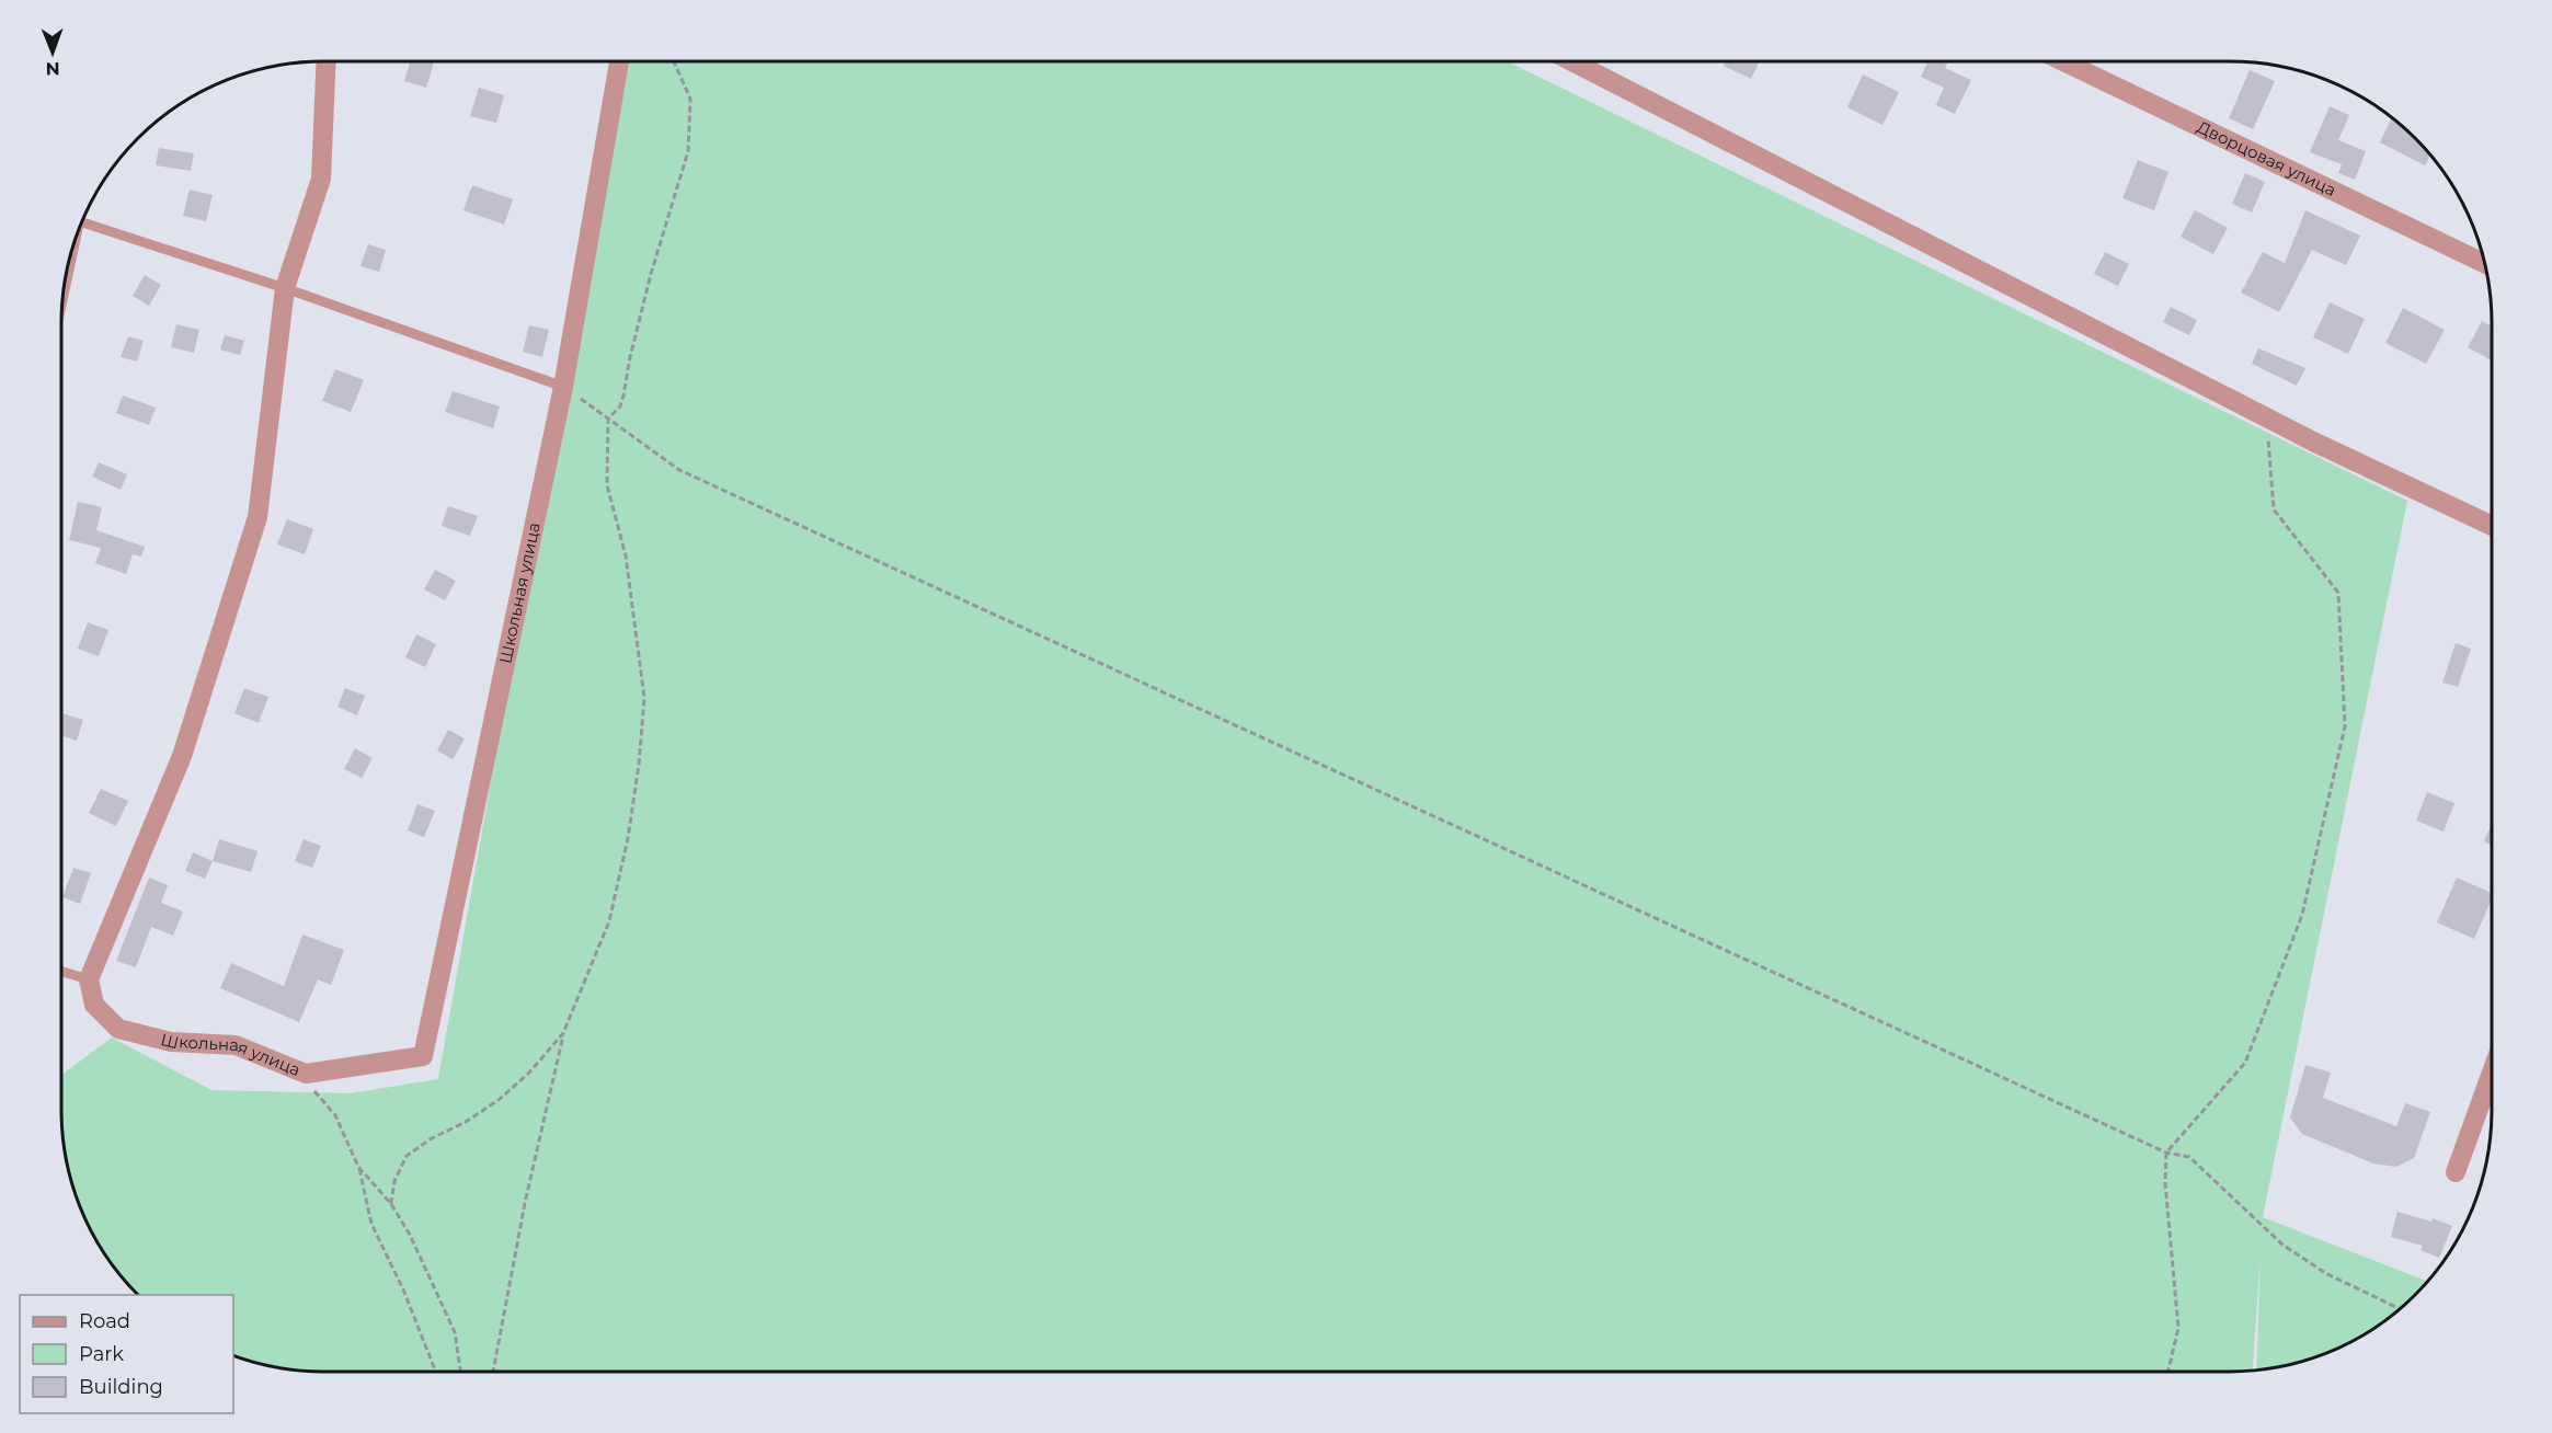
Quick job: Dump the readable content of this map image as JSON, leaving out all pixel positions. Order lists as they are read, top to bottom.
{
  "streets": {
    "street": ["Дворцовая улица", "Школьная улица"]
  },
  "legend": ["Road", "Park", "Building"],
  "north": "bottom"
}
